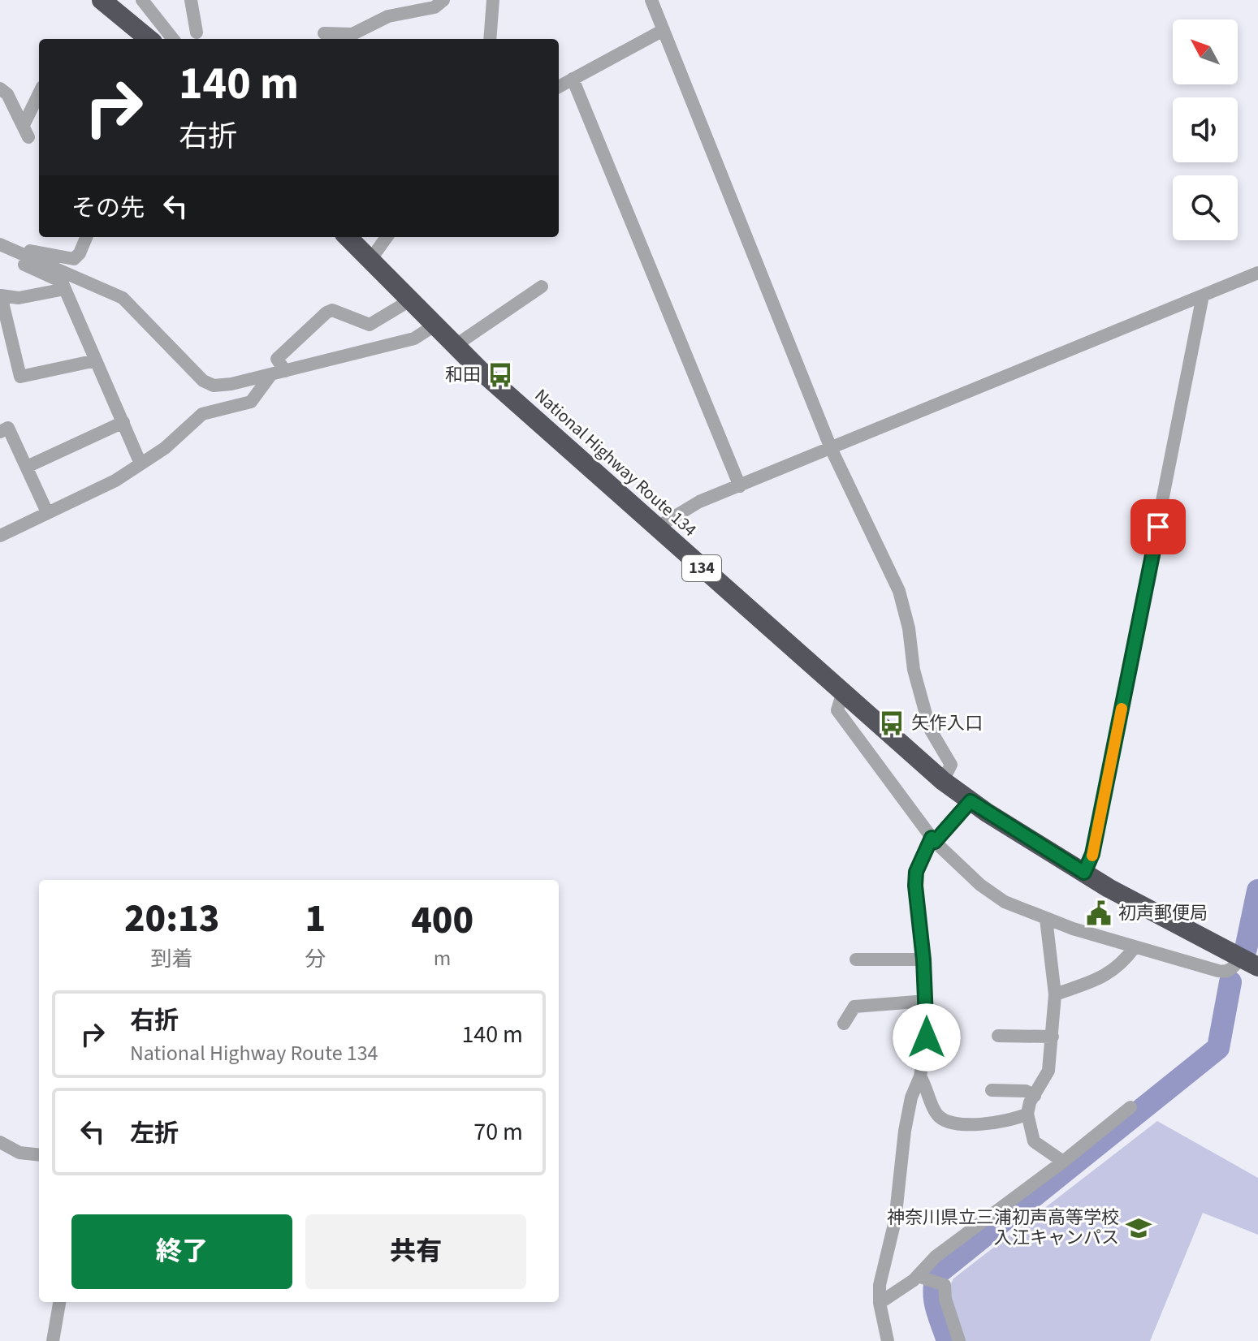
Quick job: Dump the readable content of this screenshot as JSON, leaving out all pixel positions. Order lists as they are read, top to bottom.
{
  "streets": {
    "highway": ["National Highway Route 134", "134"]
  },
  "places": {
    "bus stop": ["和田", "矢作入口"],
    "public building": ["初声郵便局"],
    "school or university": ["神奈川県立三浦初声高等学校 入江キャンパス"]
  },
  "north": "top left",
  "page": {
    "turn": ["140 m", "右折"],
    "then": "その先",
    "eta": [
      "20:13",
      "到着",
      "1",
      "分",
      "400",
      "m"
    ],
    "list": [
      {
        "name": "右折",
        "note": "National Highway Route 134",
        "value": "140 m"
      },
      {
        "name": "左折",
        "value": "70 m"
      }
    ],
    "buttons": ["終了", "共有"]
  }
}
